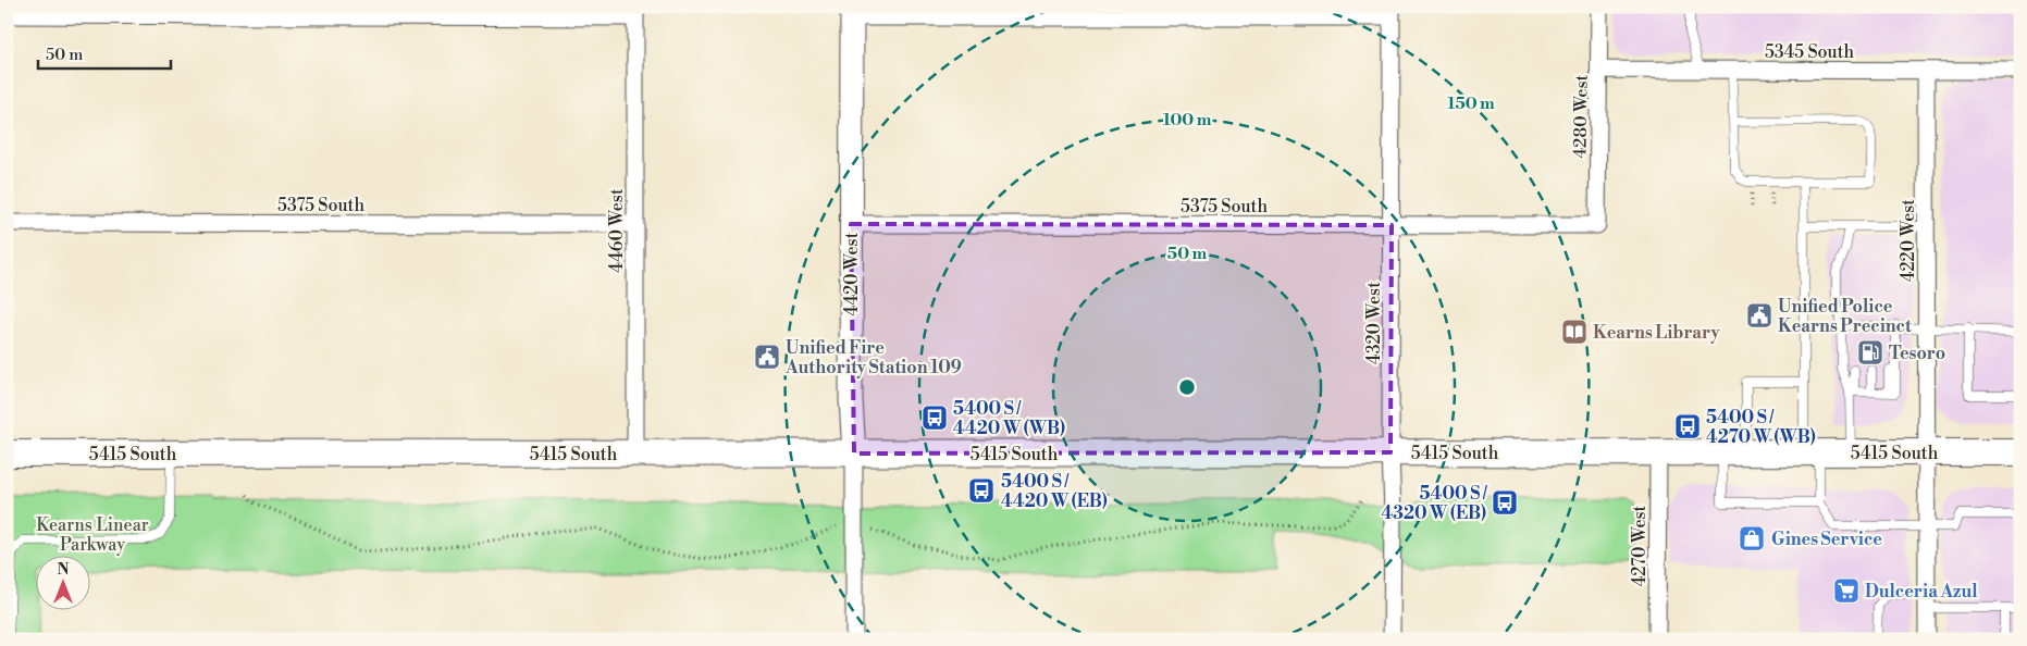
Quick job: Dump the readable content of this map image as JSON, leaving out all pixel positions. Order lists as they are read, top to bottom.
{
  "streets": {
    "main road": ["5415 South"],
    "street": [
      "5345 South",
      "4280 West",
      "5375 South",
      "4460 West",
      "4220 West",
      "4420 West",
      "4320 West",
      "4270 West"
    ]
  },
  "crossings": [
    ["5345 South", "4280 West"],
    ["5345 South", "4220 West"],
    ["4280 West", "5375 South"],
    ["5375 South", "4460 West"],
    ["5375 South", "4420 West"],
    ["5375 South", "4320 West"],
    ["4460 West", "5415 South"],
    ["4220 West", "5415 South"],
    ["4420 West", "5415 South"],
    ["4320 West", "5415 South"],
    ["5415 South", "4270 West"]
  ],
  "parks": ["Kearns Linear Parkway"],
  "places": {
    "public building": ["Unified Police Kearns Precinct", "Unified Fire Authority Station 109"],
    "library": ["Kearns Library"],
    "fuel station": ["Tesoro"],
    "bus stop": [
      "5400 S / 4420 W (WB)",
      "5400 S / 4270 W (WB)",
      "5400 S / 4420 W (EB)",
      "5400 S / 4320 W (EB)"
    ],
    "shop": ["Gines Service"],
    "supermarket": ["Dulceria Azul"]
  },
  "scale_bar": "50 m",
  "north": "top",
  "rings": ["150 m", "100 m", "50 m"]
}
